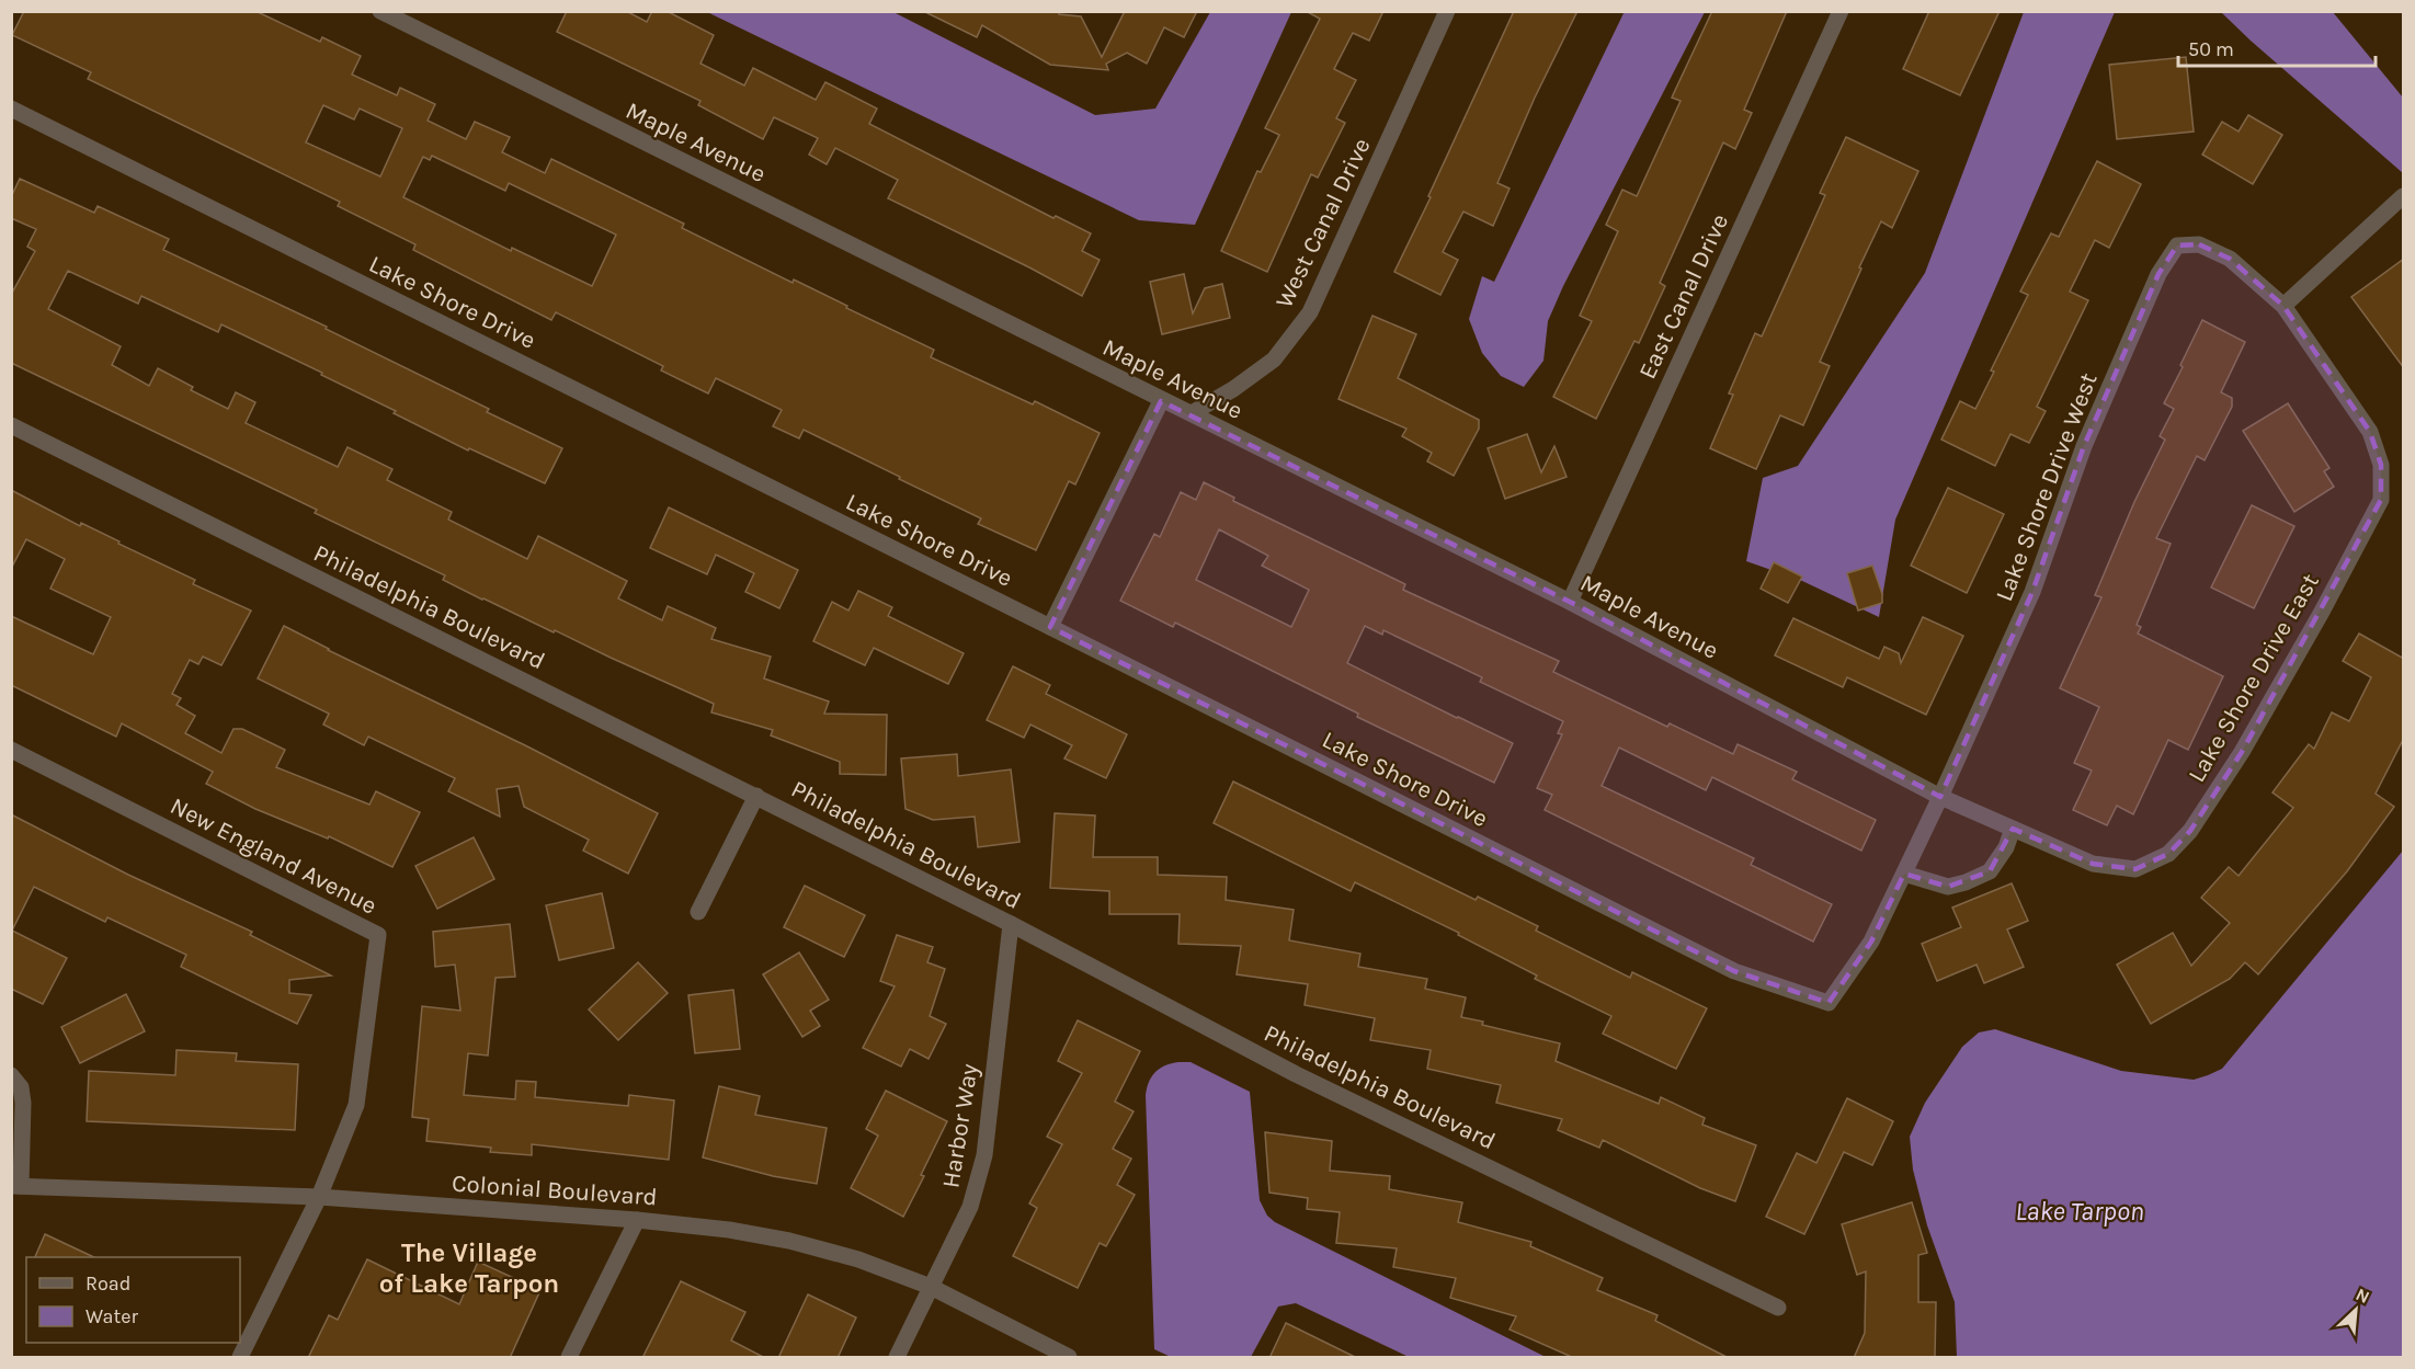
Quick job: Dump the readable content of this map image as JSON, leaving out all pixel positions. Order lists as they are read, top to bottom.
{
  "streets": {
    "street": [
      "Maple Avenue",
      "West Canal Drive",
      "East Canal Drive",
      "Lake Shore Drive",
      "Lake Shore Drive West",
      "Philadelphia Boulevard",
      "Lake Shore Drive East",
      "New England Avenue",
      "Harbor Way",
      "Colonial Boulevard"
    ]
  },
  "crossings": [
    ["Maple Avenue", "West Canal Drive"],
    ["Maple Avenue", "East Canal Drive"],
    ["Maple Avenue", "Lake Shore Drive West"],
    ["Maple Avenue", "Lake Shore Drive East"],
    ["Lake Shore Drive", "Lake Shore Drive West"],
    ["Lake Shore Drive West", "Lake Shore Drive East"],
    ["Philadelphia Boulevard", "Harbor Way"],
    ["New England Avenue", "Colonial Boulevard"],
    ["Harbor Way", "Colonial Boulevard"]
  ],
  "districts": ["The Village of Lake Tarpon"],
  "water": ["Lake Tarpon"],
  "legend": ["Road", "Water"],
  "scale_bar": "50 m",
  "north": "top right"
}
